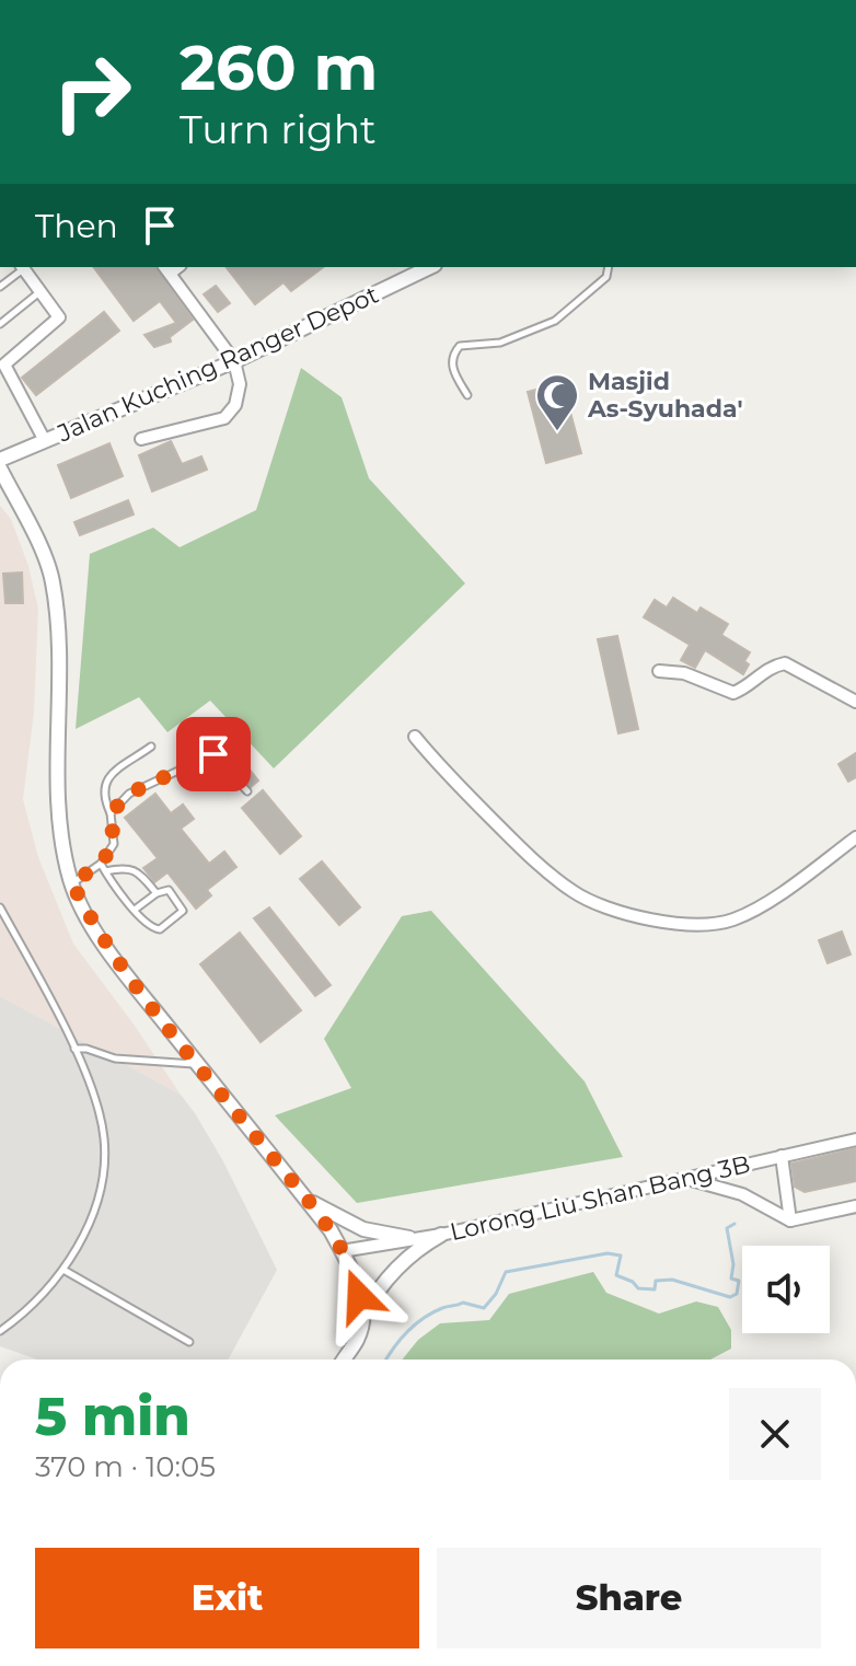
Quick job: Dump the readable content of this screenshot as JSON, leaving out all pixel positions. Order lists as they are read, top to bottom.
{
  "streets": {
    "street": ["Jalan Kuching Ranger Depot", "Lorong Liu Shan Bang 3B"]
  },
  "places": {
    "mosque": ["Masjid As-Syuhada'"]
  },
  "page": {
    "turn": ["260 m", "Turn right"],
    "then": "Then",
    "heading": ["5 min", "370 m · 10:05"],
    "buttons": ["Exit", "Share"]
  }
}
